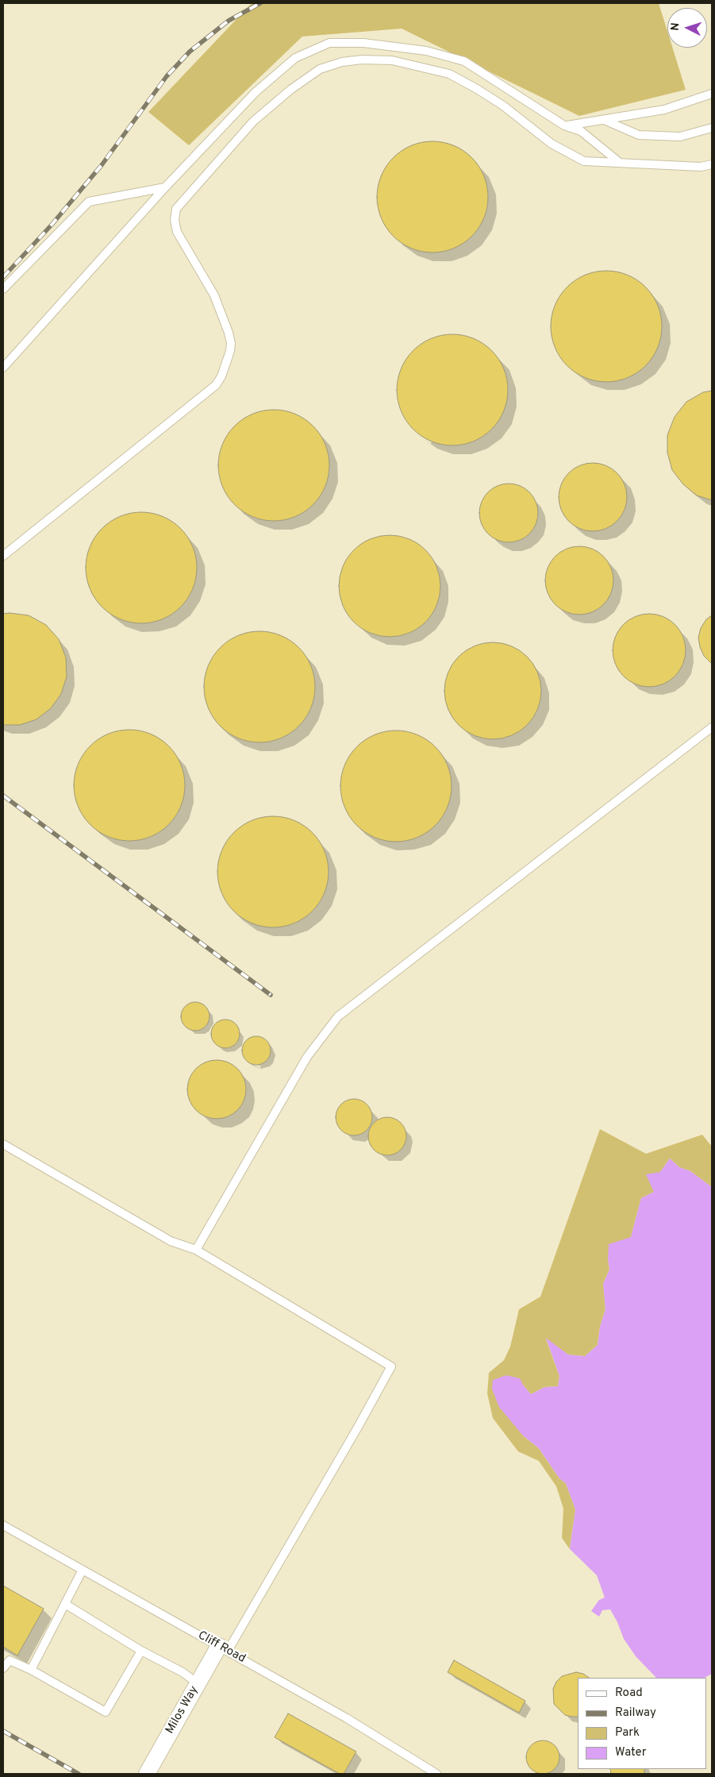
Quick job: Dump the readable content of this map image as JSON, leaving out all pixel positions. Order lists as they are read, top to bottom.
{
  "streets": {
    "street": ["Milos Way"],
    "lane": ["Cliff Road"]
  },
  "crossings": [
    ["Cliff Road", "Milos Way"]
  ],
  "legend": [
    "Road",
    "Railway",
    "Park",
    "Water"
  ],
  "north": "left"
}
